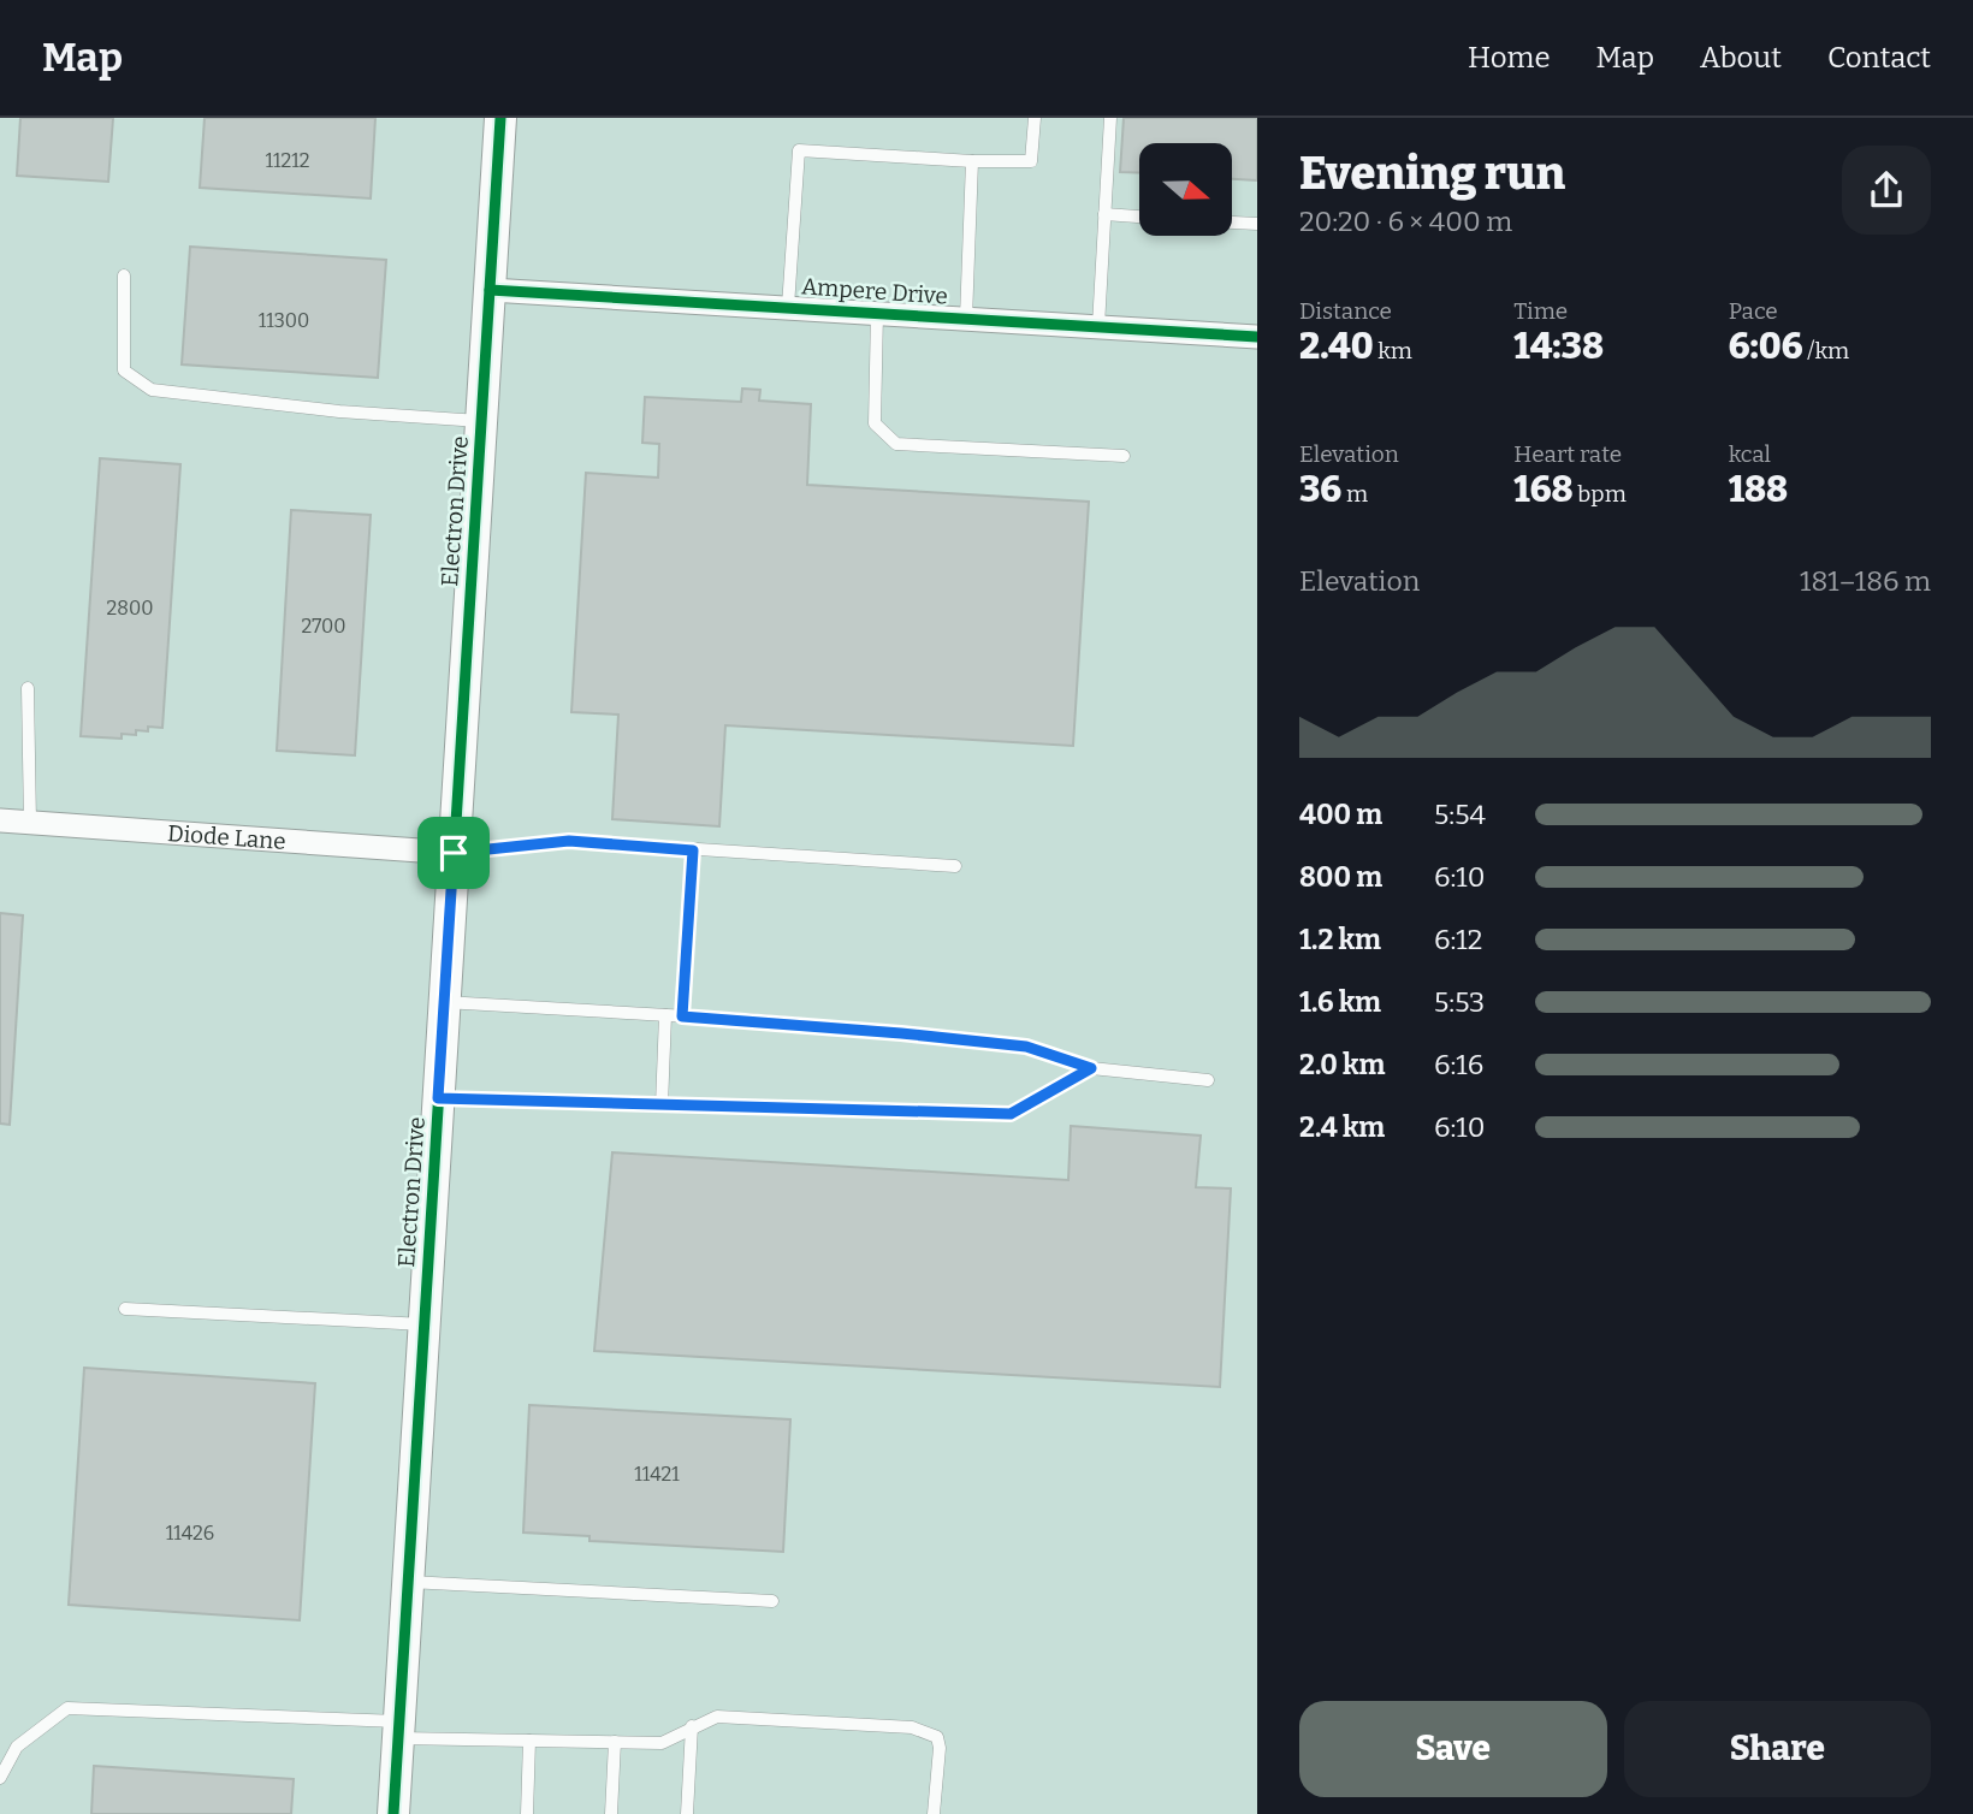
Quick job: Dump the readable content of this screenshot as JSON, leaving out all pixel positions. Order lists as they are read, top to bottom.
{
  "streets": {
    "street": ["Ampere Drive", "Electron Drive", "Diode Lane"]
  },
  "crossings": [
    ["Ampere Drive", "Electron Drive"],
    ["Electron Drive", "Diode Lane"]
  ],
  "house_numbers": [
    "11212",
    "11300",
    "2800",
    "2700",
    "11421",
    "11426"
  ],
  "north": "right",
  "page": {
    "header": "Map",
    "nav": [
      "Home",
      "Map",
      "About",
      "Contact"
    ],
    "heading": ["Evening run", "20:20 · 6 × 400 m"],
    "stats": [
      ["Distance", "2.40 km"],
      ["Time", "14:38"],
      ["Pace", "6:06 /km"],
      ["Elevation", "36 m"],
      ["Heart rate", "168 bpm"],
      ["kcal", "188"]
    ],
    "chart": ["Elevation", "181–186 m"],
    "list": [
      {
        "name": "400 m",
        "note": "5:54"
      },
      {
        "name": "800 m",
        "note": "6:10"
      },
      {
        "name": "1.2 km",
        "note": "6:12"
      },
      {
        "name": "1.6 km",
        "note": "5:53"
      },
      {
        "name": "2.0 km",
        "note": "6:16"
      },
      {
        "name": "2.4 km",
        "note": "6:10"
      }
    ],
    "buttons": ["Save", "Share"]
  }
}
